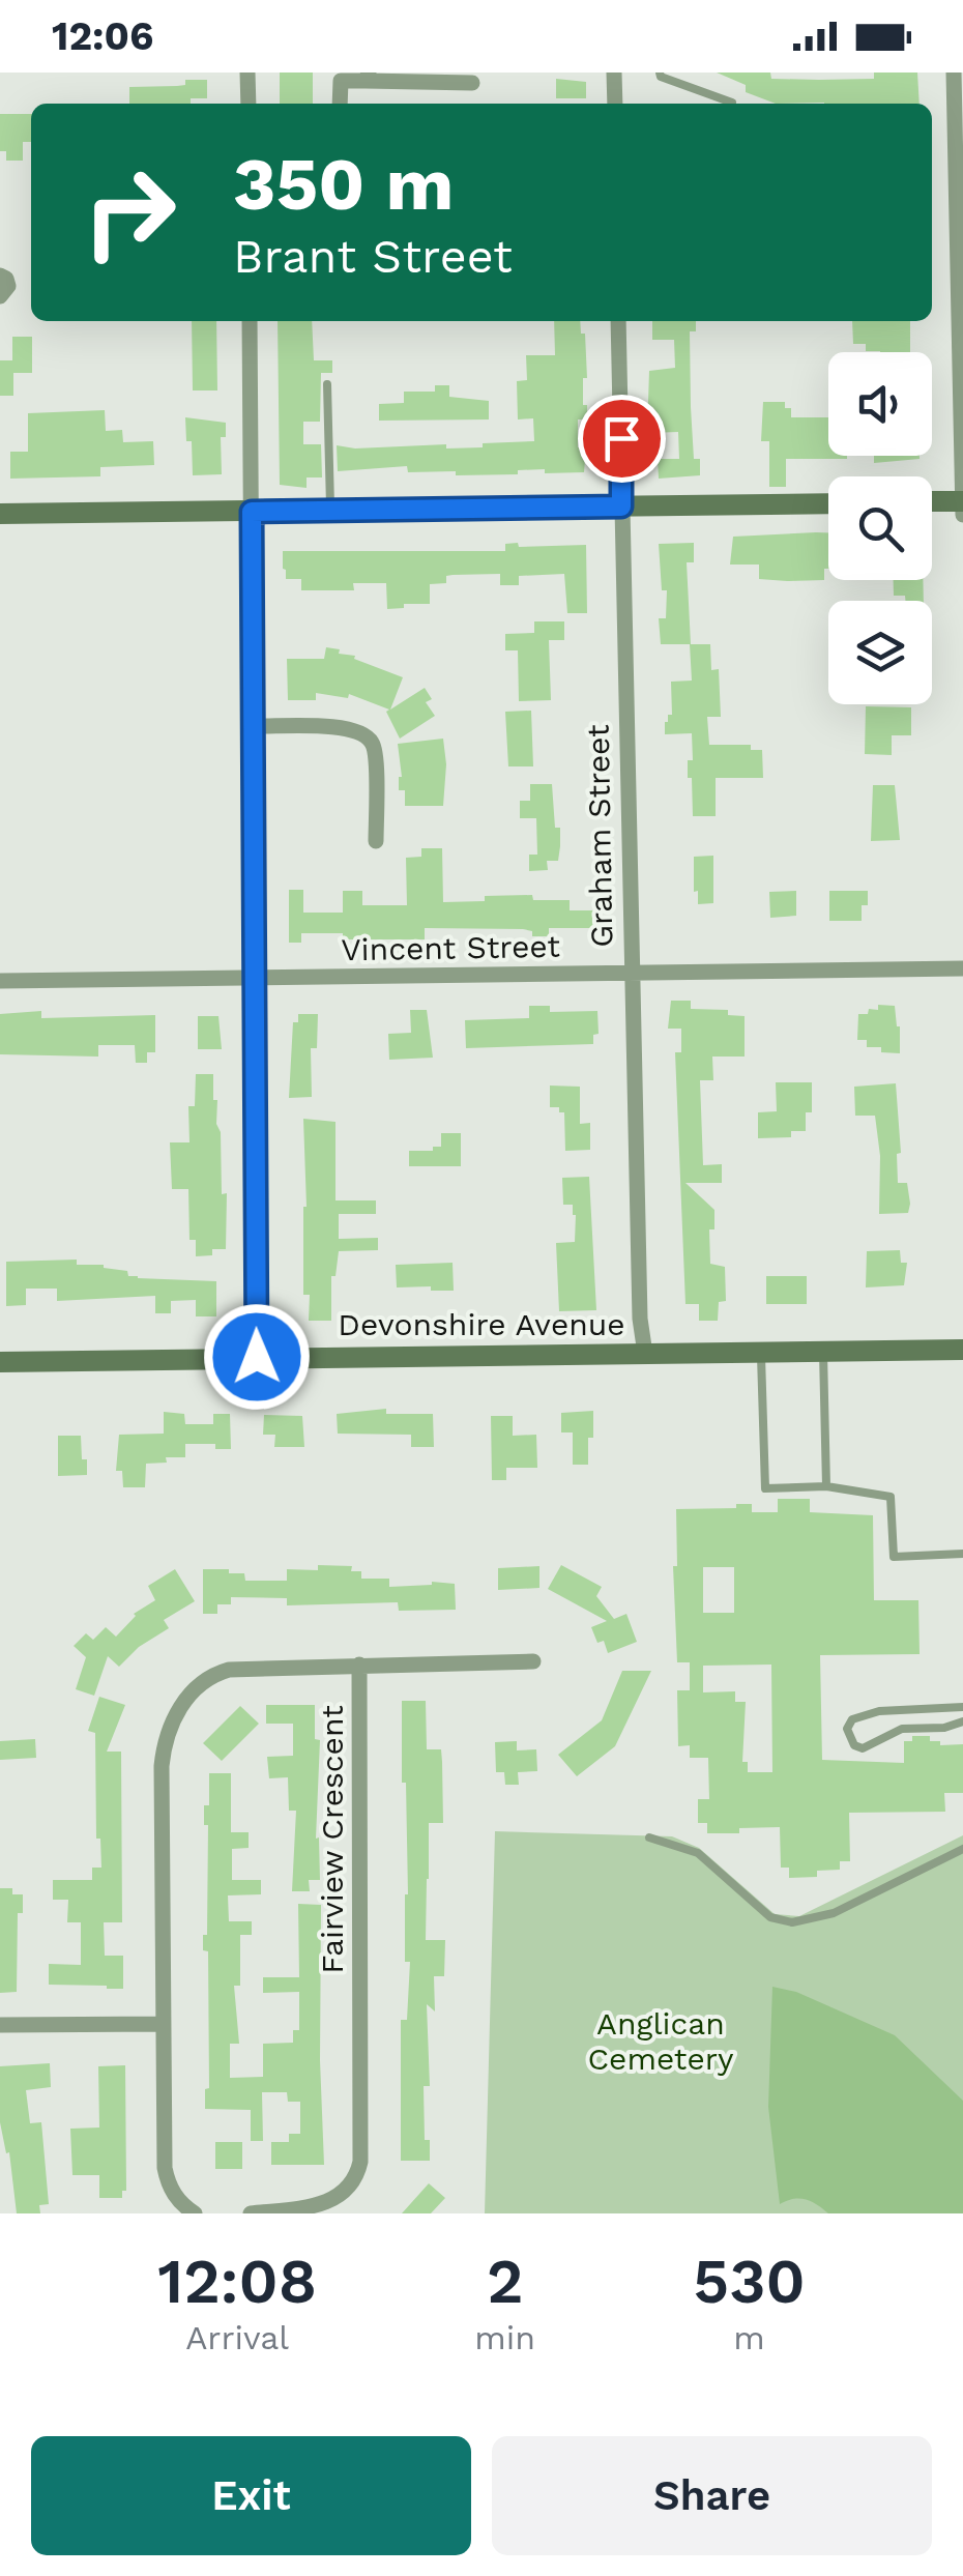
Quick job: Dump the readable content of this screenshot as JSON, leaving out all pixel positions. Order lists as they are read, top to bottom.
{
  "streets": {
    "main road": ["Devonshire Avenue"],
    "street": ["Graham Street", "Vincent Street", "Fairview Crescent"]
  },
  "crossings": [
    ["Graham Street", "Vincent Street"],
    ["Graham Street", "Devonshire Avenue"]
  ],
  "parks": ["Anglican Cemetery"],
  "page": {
    "status": "12:06",
    "turn": ["350 m", "Brant Street"],
    "eta": [
      "12:08",
      "Arrival",
      "2",
      "min",
      "530",
      "m"
    ],
    "buttons": ["Exit", "Share"]
  }
}
